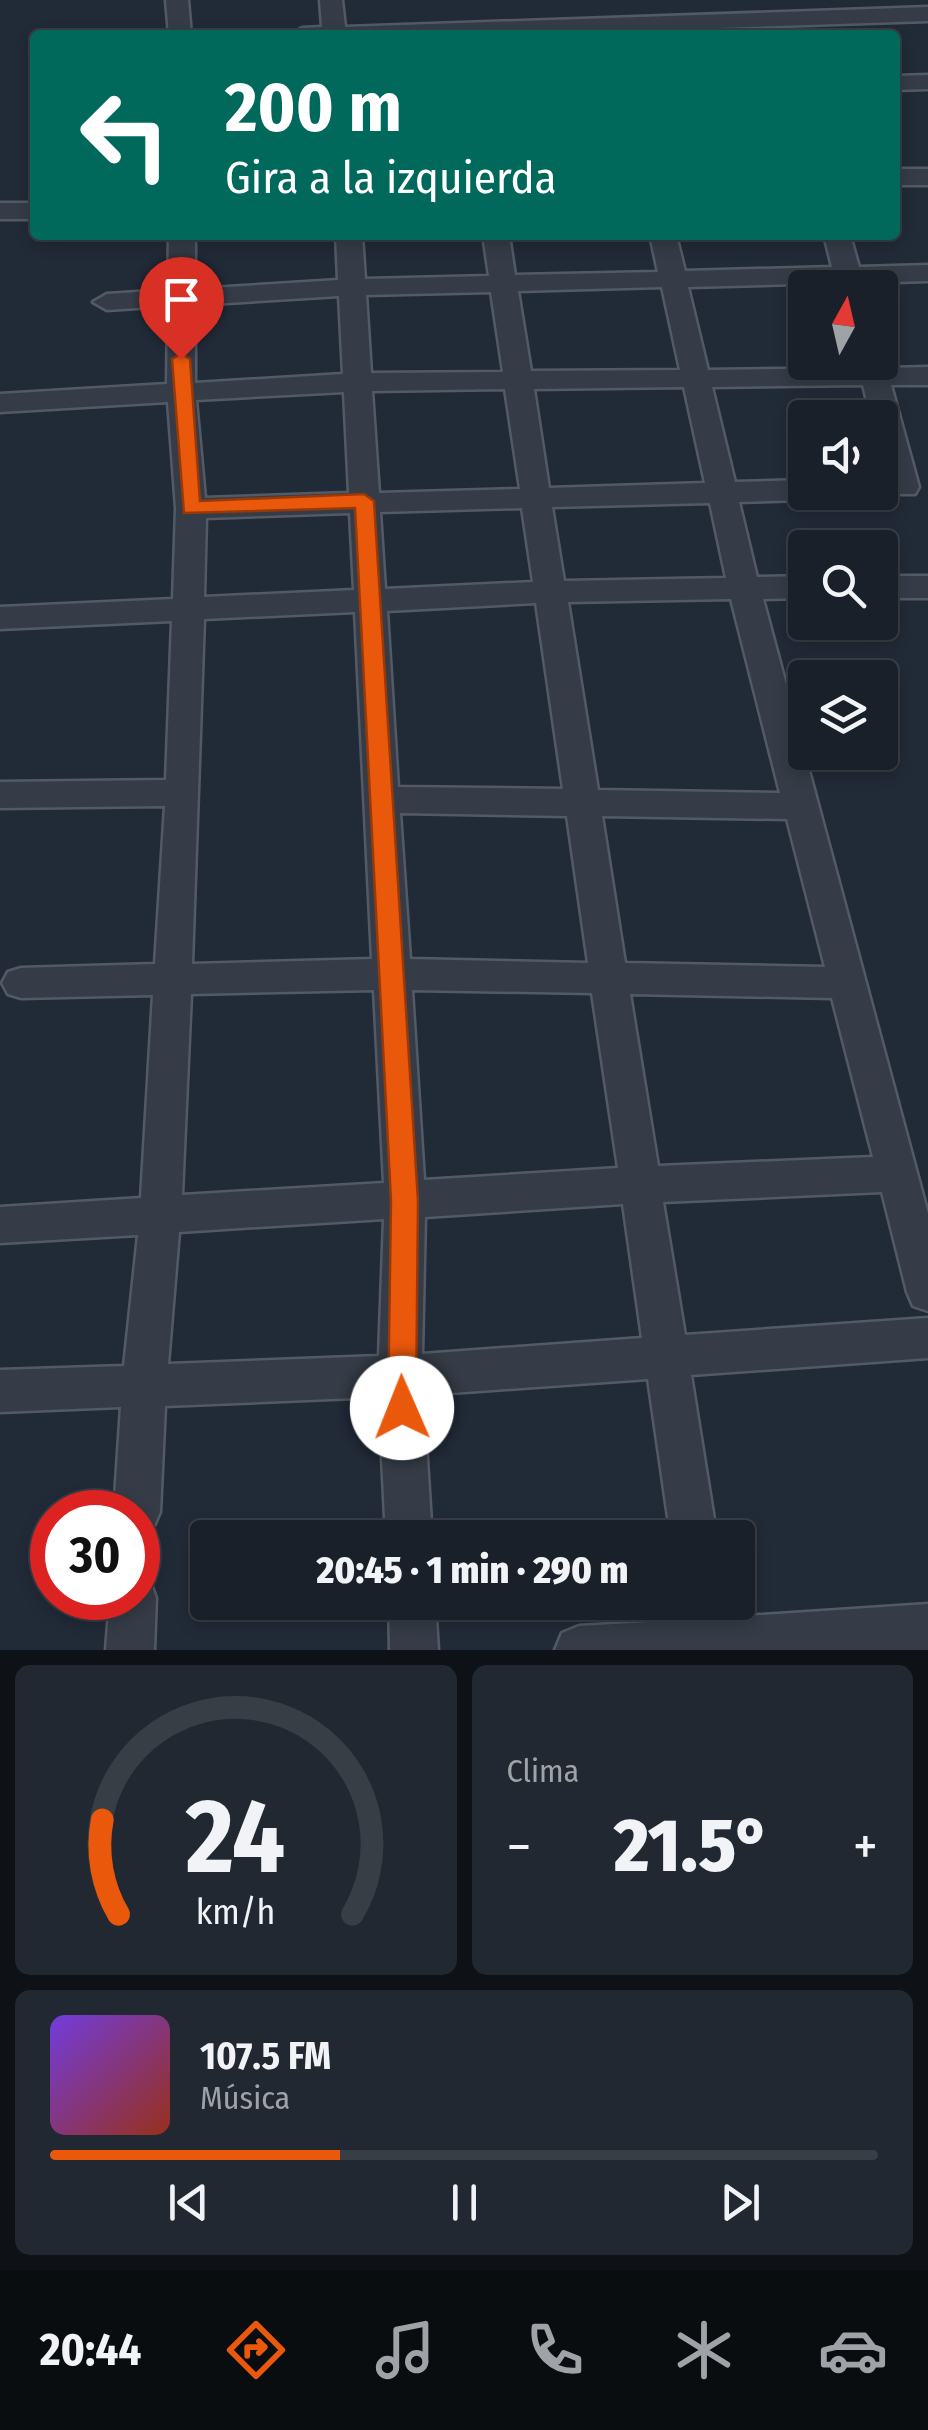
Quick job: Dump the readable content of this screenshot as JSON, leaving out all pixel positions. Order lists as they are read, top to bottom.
{
  "north": "top",
  "page": {
    "turn": ["200 m", "Gira a la izquierda"],
    "limit": "30",
    "trip": "20:45 · 1 min · 290 m",
    "tile": "Clima",
    "heat": ["−", "21.5°", "+"],
    "song": ["107.5 FM", "Música"],
    "tabs": "20:44",
    "gauge": ["24", "km/h"]
  }
}
